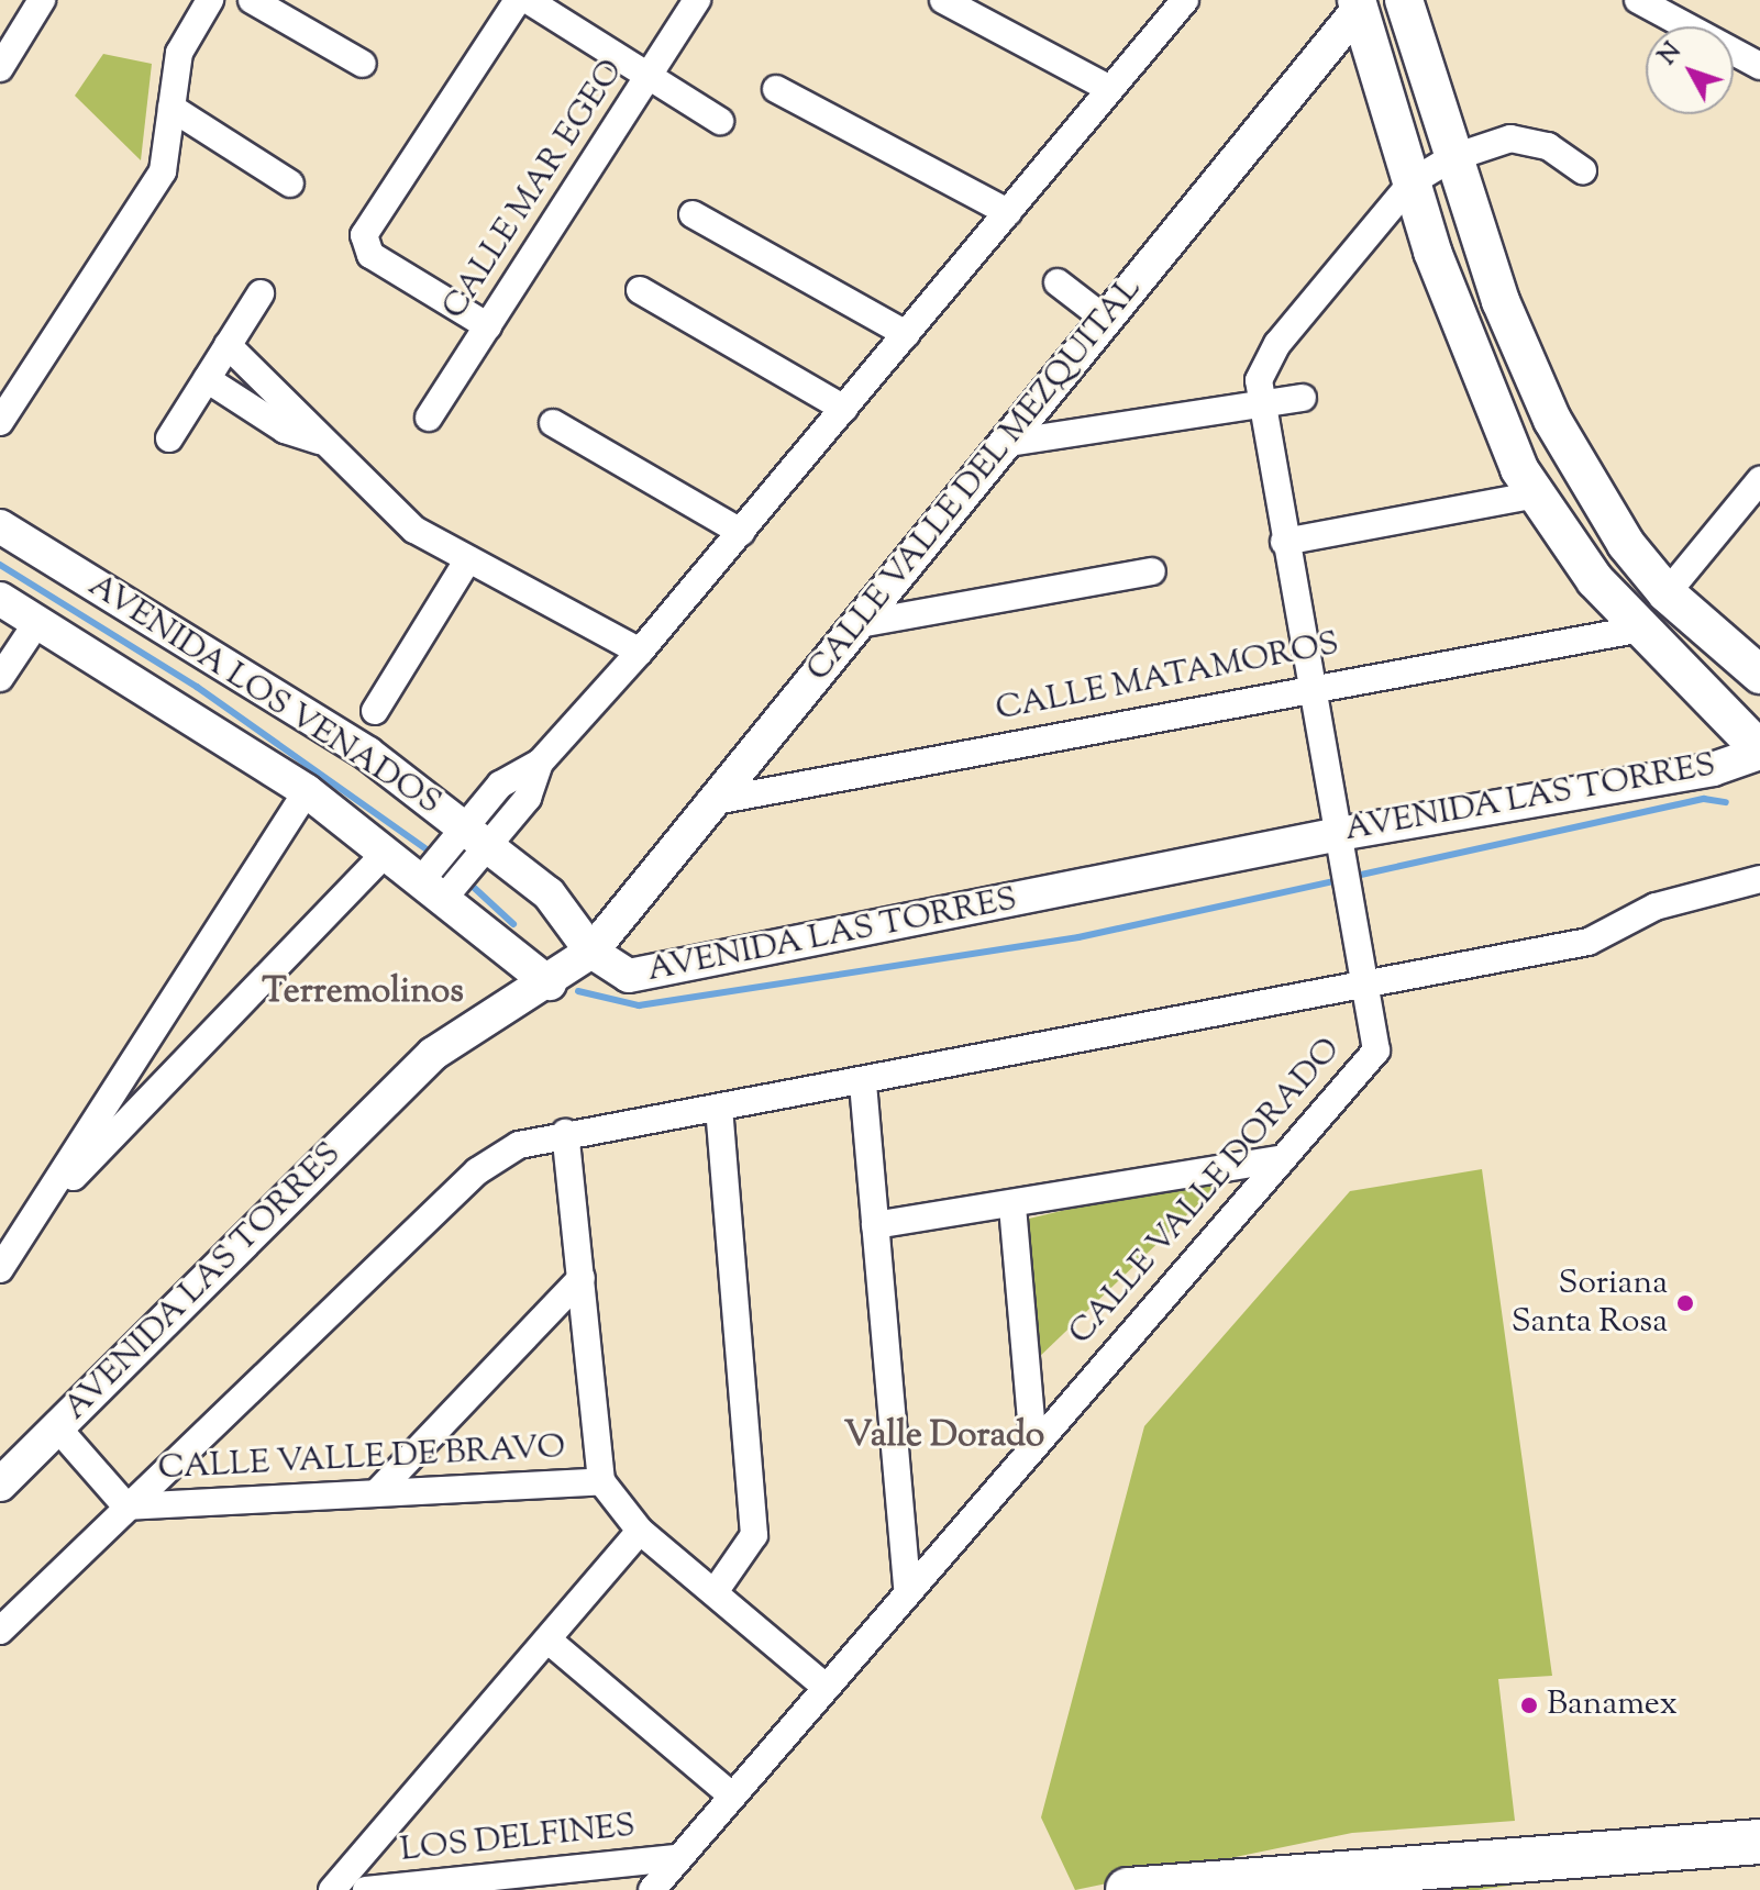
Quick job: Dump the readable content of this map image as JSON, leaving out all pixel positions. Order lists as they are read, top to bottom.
{
  "streets": {
    "street": [
      "CALLE MAR EGEO",
      "CALLE VALLE DEL MEZQUITAL",
      "CALLE MATAMOROS",
      "AVENIDA LOS VENADOS",
      "AVENIDA LAS TORRES",
      "CALLE VALLE DORADO",
      "CALLE VALLE DE BRAVO",
      "LOS DELFINES"
    ]
  },
  "crossings": [
    ["CALLE VALLE DEL MEZQUITAL", "CALLE MATAMOROS"],
    ["CALLE VALLE DEL MEZQUITAL", "AVENIDA LOS VENADOS"],
    ["CALLE VALLE DEL MEZQUITAL", "AVENIDA LAS TORRES"],
    ["CALLE MATAMOROS", "CALLE VALLE DORADO"],
    ["AVENIDA LOS VENADOS", "AVENIDA LAS TORRES"],
    ["AVENIDA LAS TORRES", "CALLE VALLE DORADO"],
    ["AVENIDA LAS TORRES", "CALLE VALLE DE BRAVO"],
    ["CALLE VALLE DORADO", "LOS DELFINES"]
  ],
  "districts": ["Terremolinos", "Valle Dorado"],
  "places": ["Soriana Santa Rosa", "Banamex"],
  "north": "top left"
}
